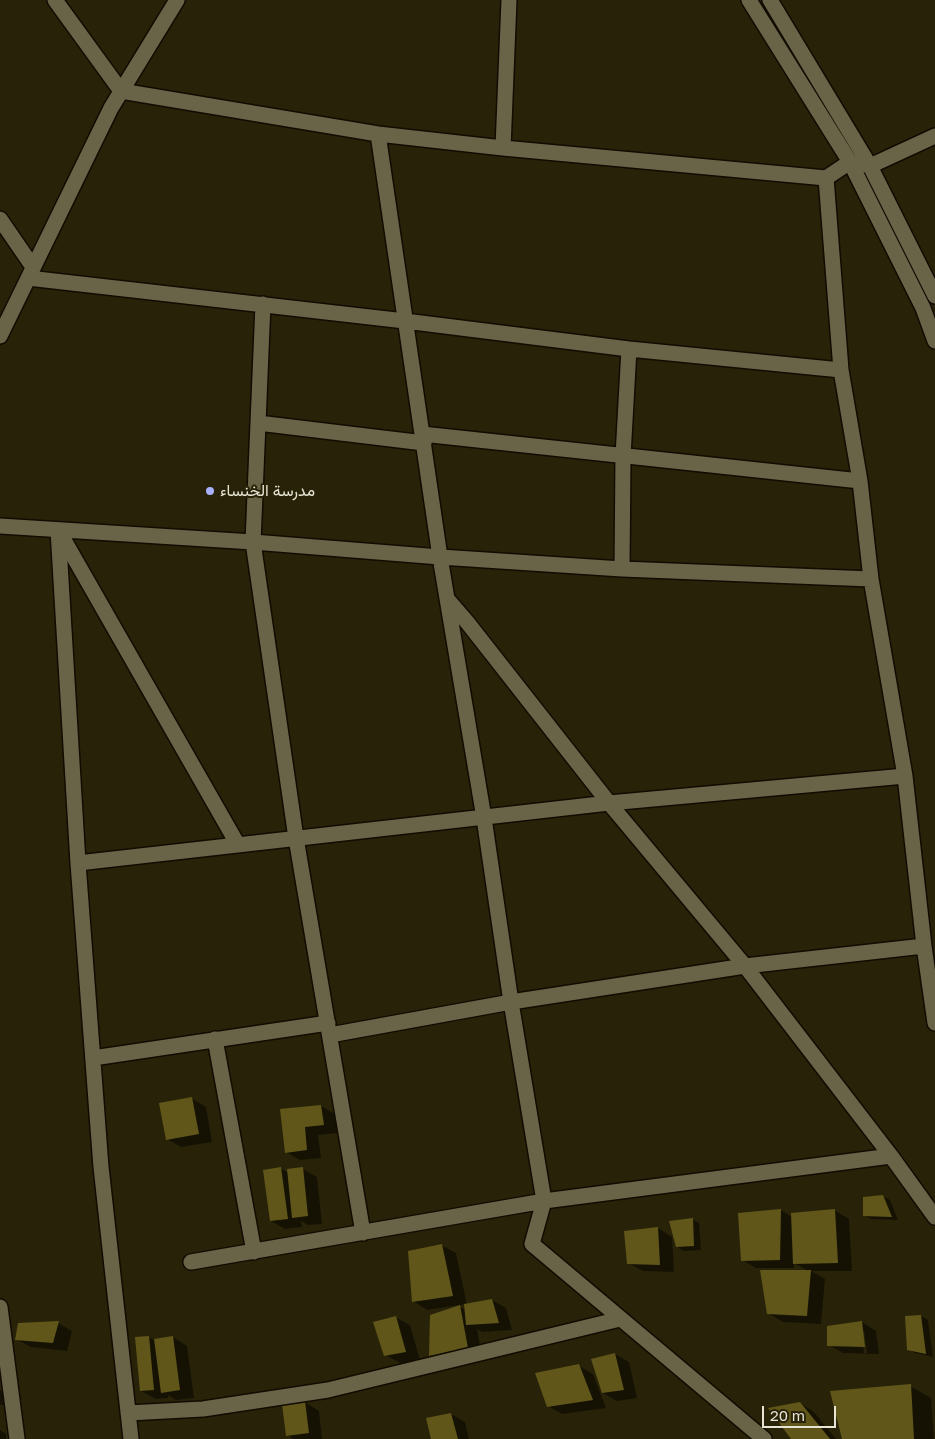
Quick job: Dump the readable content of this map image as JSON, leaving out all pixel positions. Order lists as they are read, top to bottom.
{
  "places": ["مدرسة الخنساء"],
  "scale_bar": "20 m"
}
